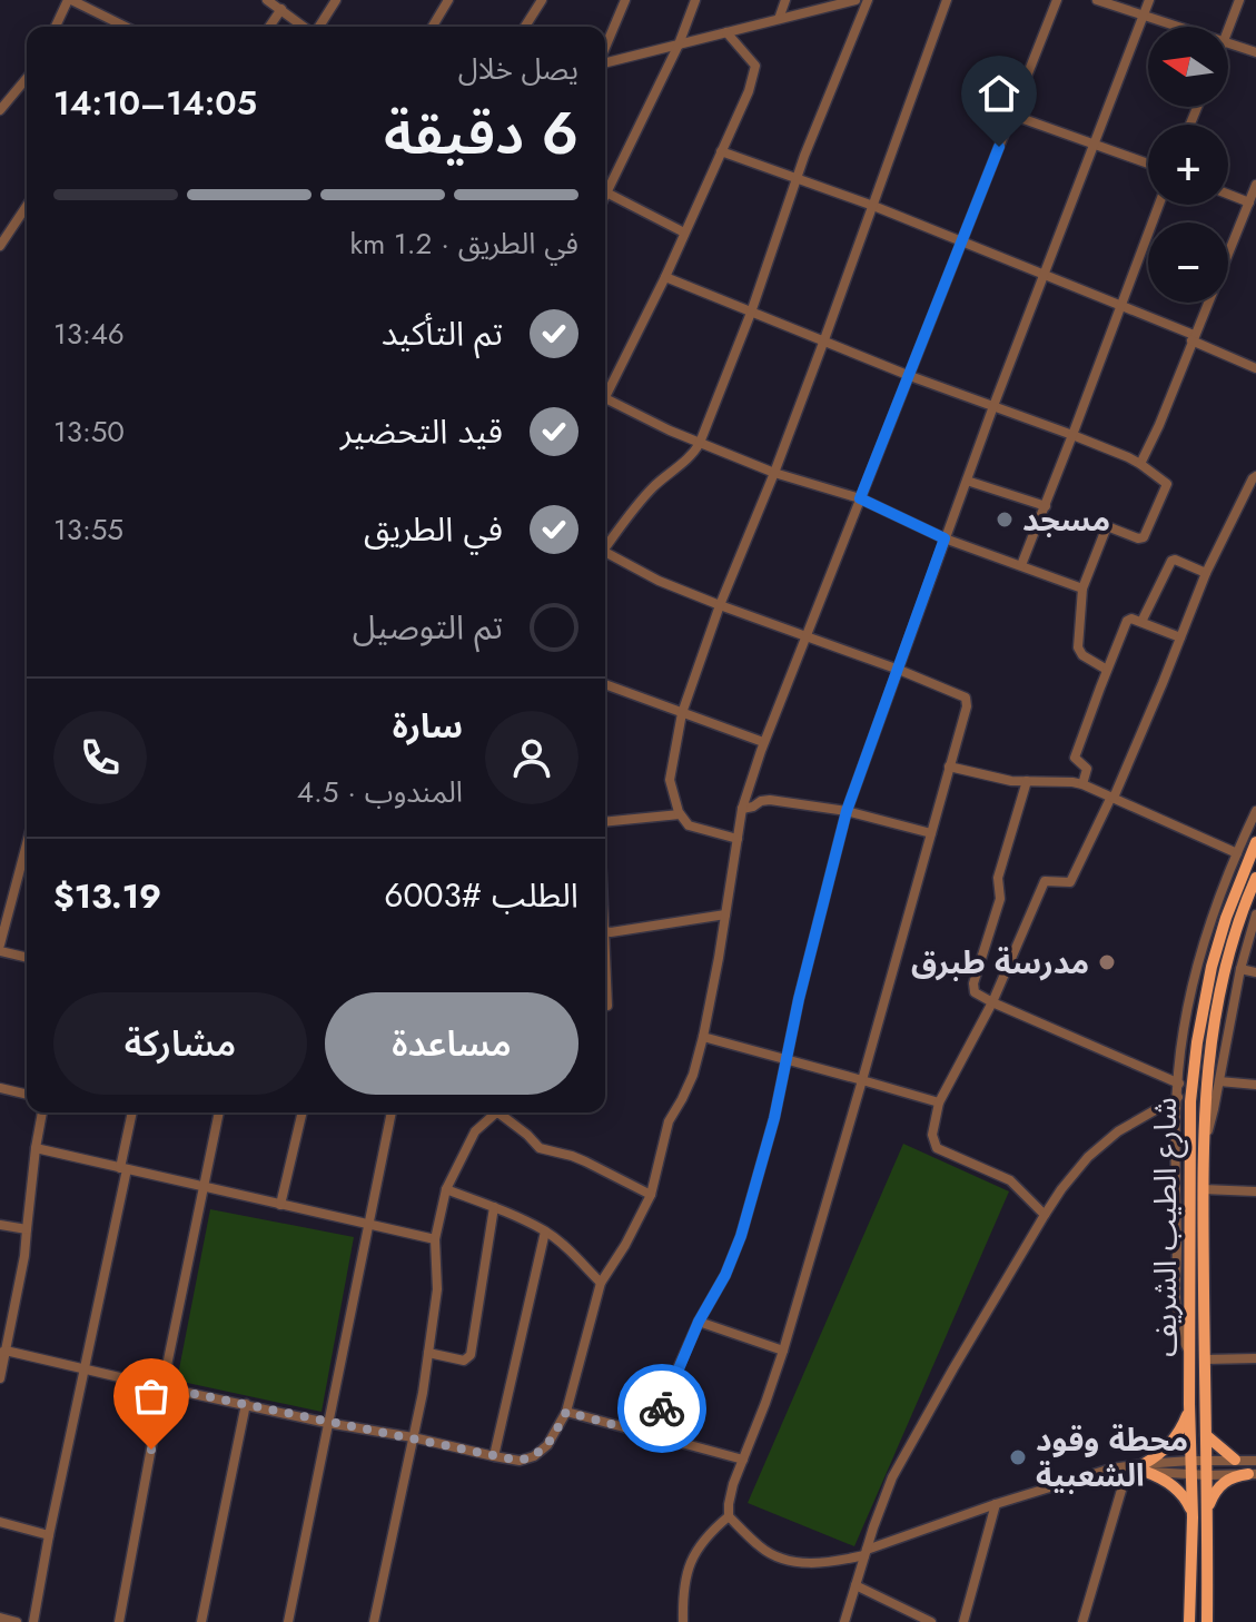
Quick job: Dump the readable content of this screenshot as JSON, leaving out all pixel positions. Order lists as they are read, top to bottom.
{
  "streets": {
    "main road": ["شارع الطيب الشريف"]
  },
  "places": ["مسجد", "مدرسة طبرق", "محطة وقود الشعبية"],
  "north": "left",
  "page": {
    "map_buttons": ["+", "−"],
    "heading": ["6 دقيقة", "يصل خلال", "14:05–14:10"],
    "panel": [
      "سارة",
      "المندوب · 4.5",
      "الطلب #6003",
      "$13.19"
    ],
    "bar": "في الطريق · 1.2 km",
    "list": [
      ["تم التأكيد", "13:46"],
      ["قيد التحضير", "13:50"],
      ["في الطريق", "13:55"],
      "تم التوصيل"
    ],
    "buttons": ["مساعدة", "مشاركة"]
  }
}
